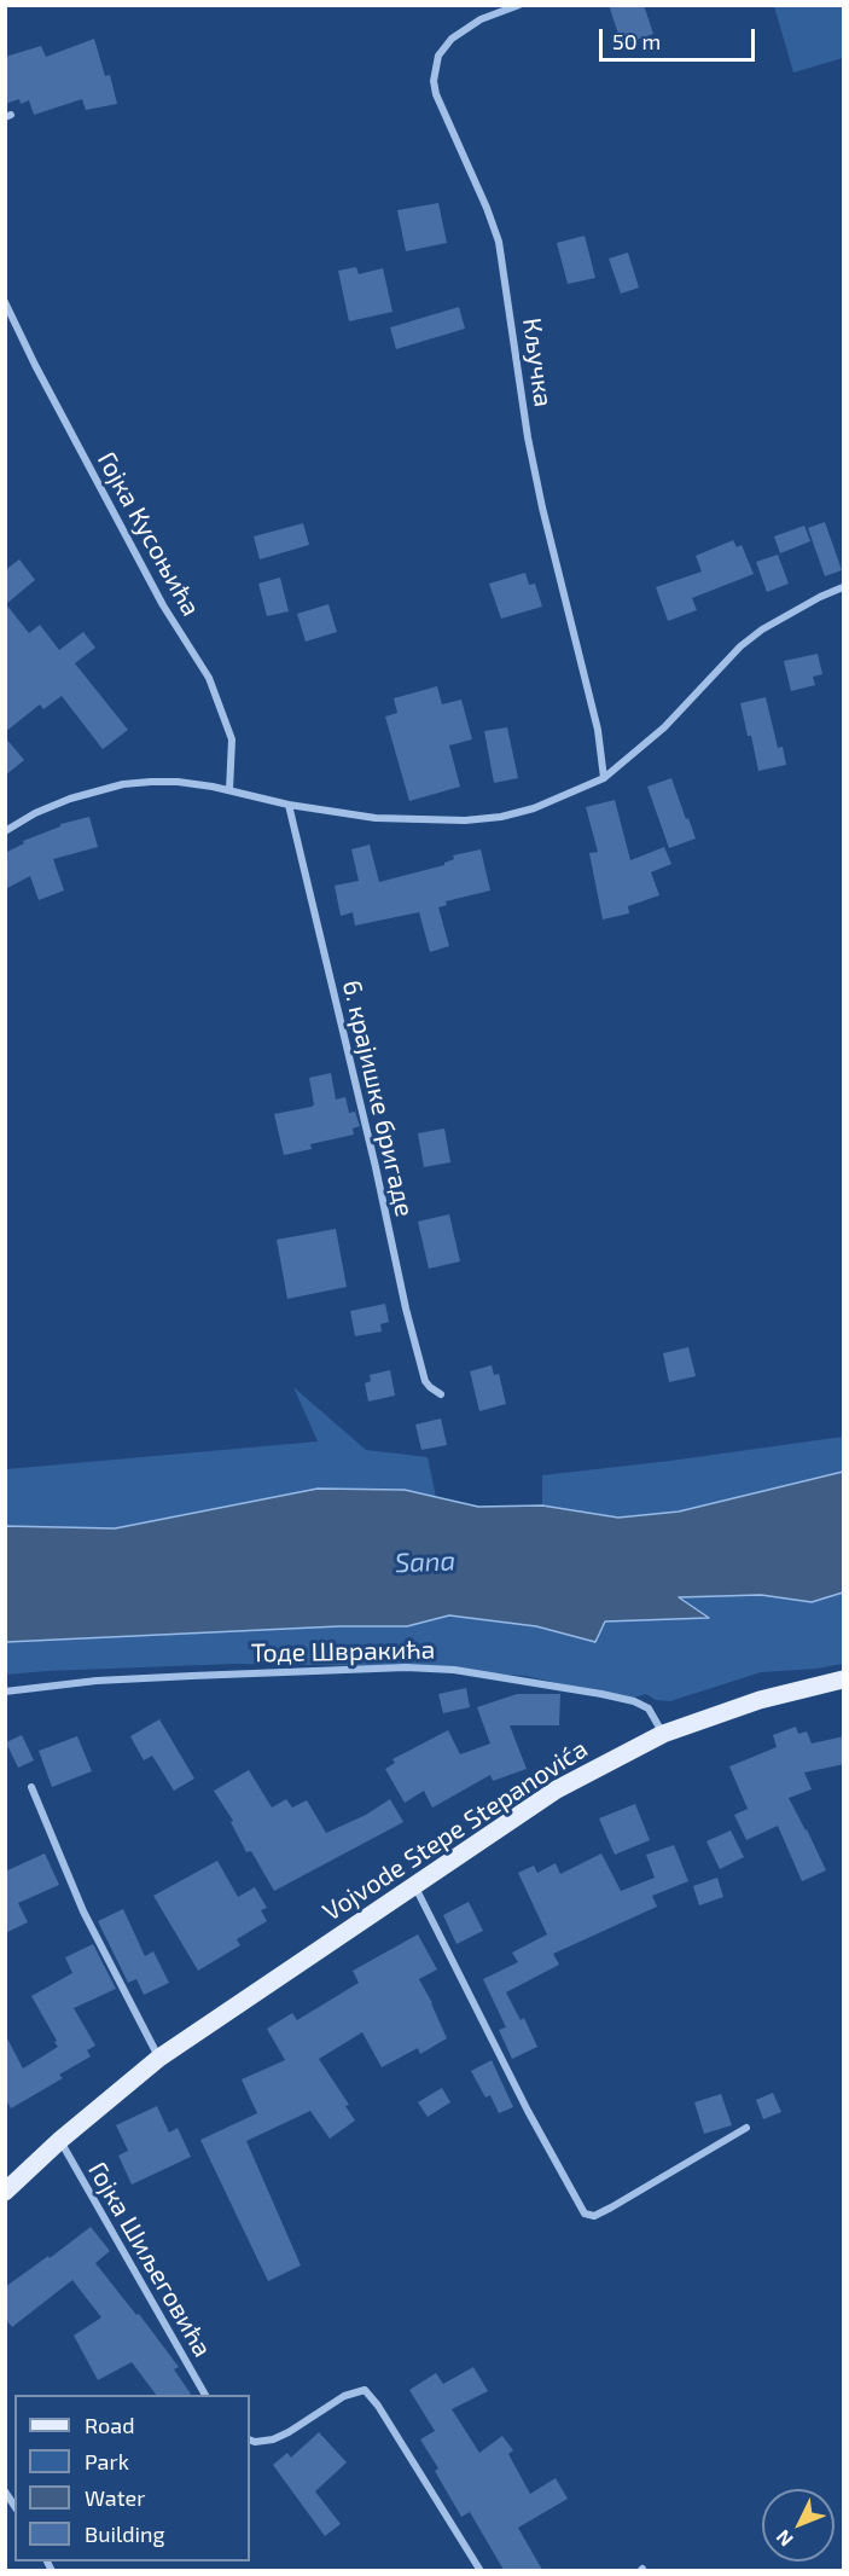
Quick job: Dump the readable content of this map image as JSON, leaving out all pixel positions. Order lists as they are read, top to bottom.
{
  "streets": {
    "main road": ["Vojvode Stepe Stepanovića"],
    "street": [
      "Кључка",
      "Гојка Кусоњића",
      "6. крајишке бригаде",
      "Тоде Швракића",
      "Гојка Шиљеговића"
    ]
  },
  "crossings": [
    ["Тоде Швракића", "Vojvode Stepe Stepanovića"],
    ["Vojvode Stepe Stepanovića", "Гојка Шиљеговића"]
  ],
  "water": ["Sana"],
  "legend": [
    "Road",
    "Park",
    "Water",
    "Building"
  ],
  "scale_bar": "50 m",
  "north": "bottom left"
}
